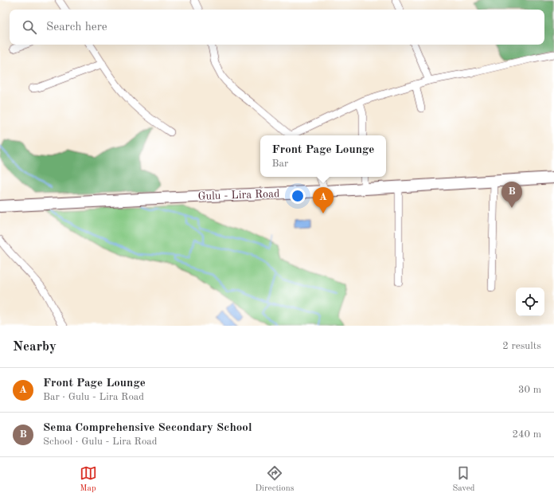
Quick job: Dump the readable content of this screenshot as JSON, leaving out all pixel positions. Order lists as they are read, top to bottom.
{
  "streets": {
    "main road": ["Gulu - Lira Road"]
  },
  "page": {
    "search": "Search here",
    "popup": ["Front Page Lounge", "Bar"],
    "pins": ["B", "A"],
    "heading": ["Nearby", "2 results"],
    "list": [
      {
        "mark": "A",
        "name": "Front Page Lounge",
        "note": "Bar · Gulu - Lira Road",
        "value": "30 m"
      },
      {
        "mark": "B",
        "name": "Sema Comprehensive Secondary School",
        "note": "School · Gulu - Lira Road",
        "value": "240 m"
      }
    ],
    "nav": ["Map", "Directions", "Saved"]
  }
}
